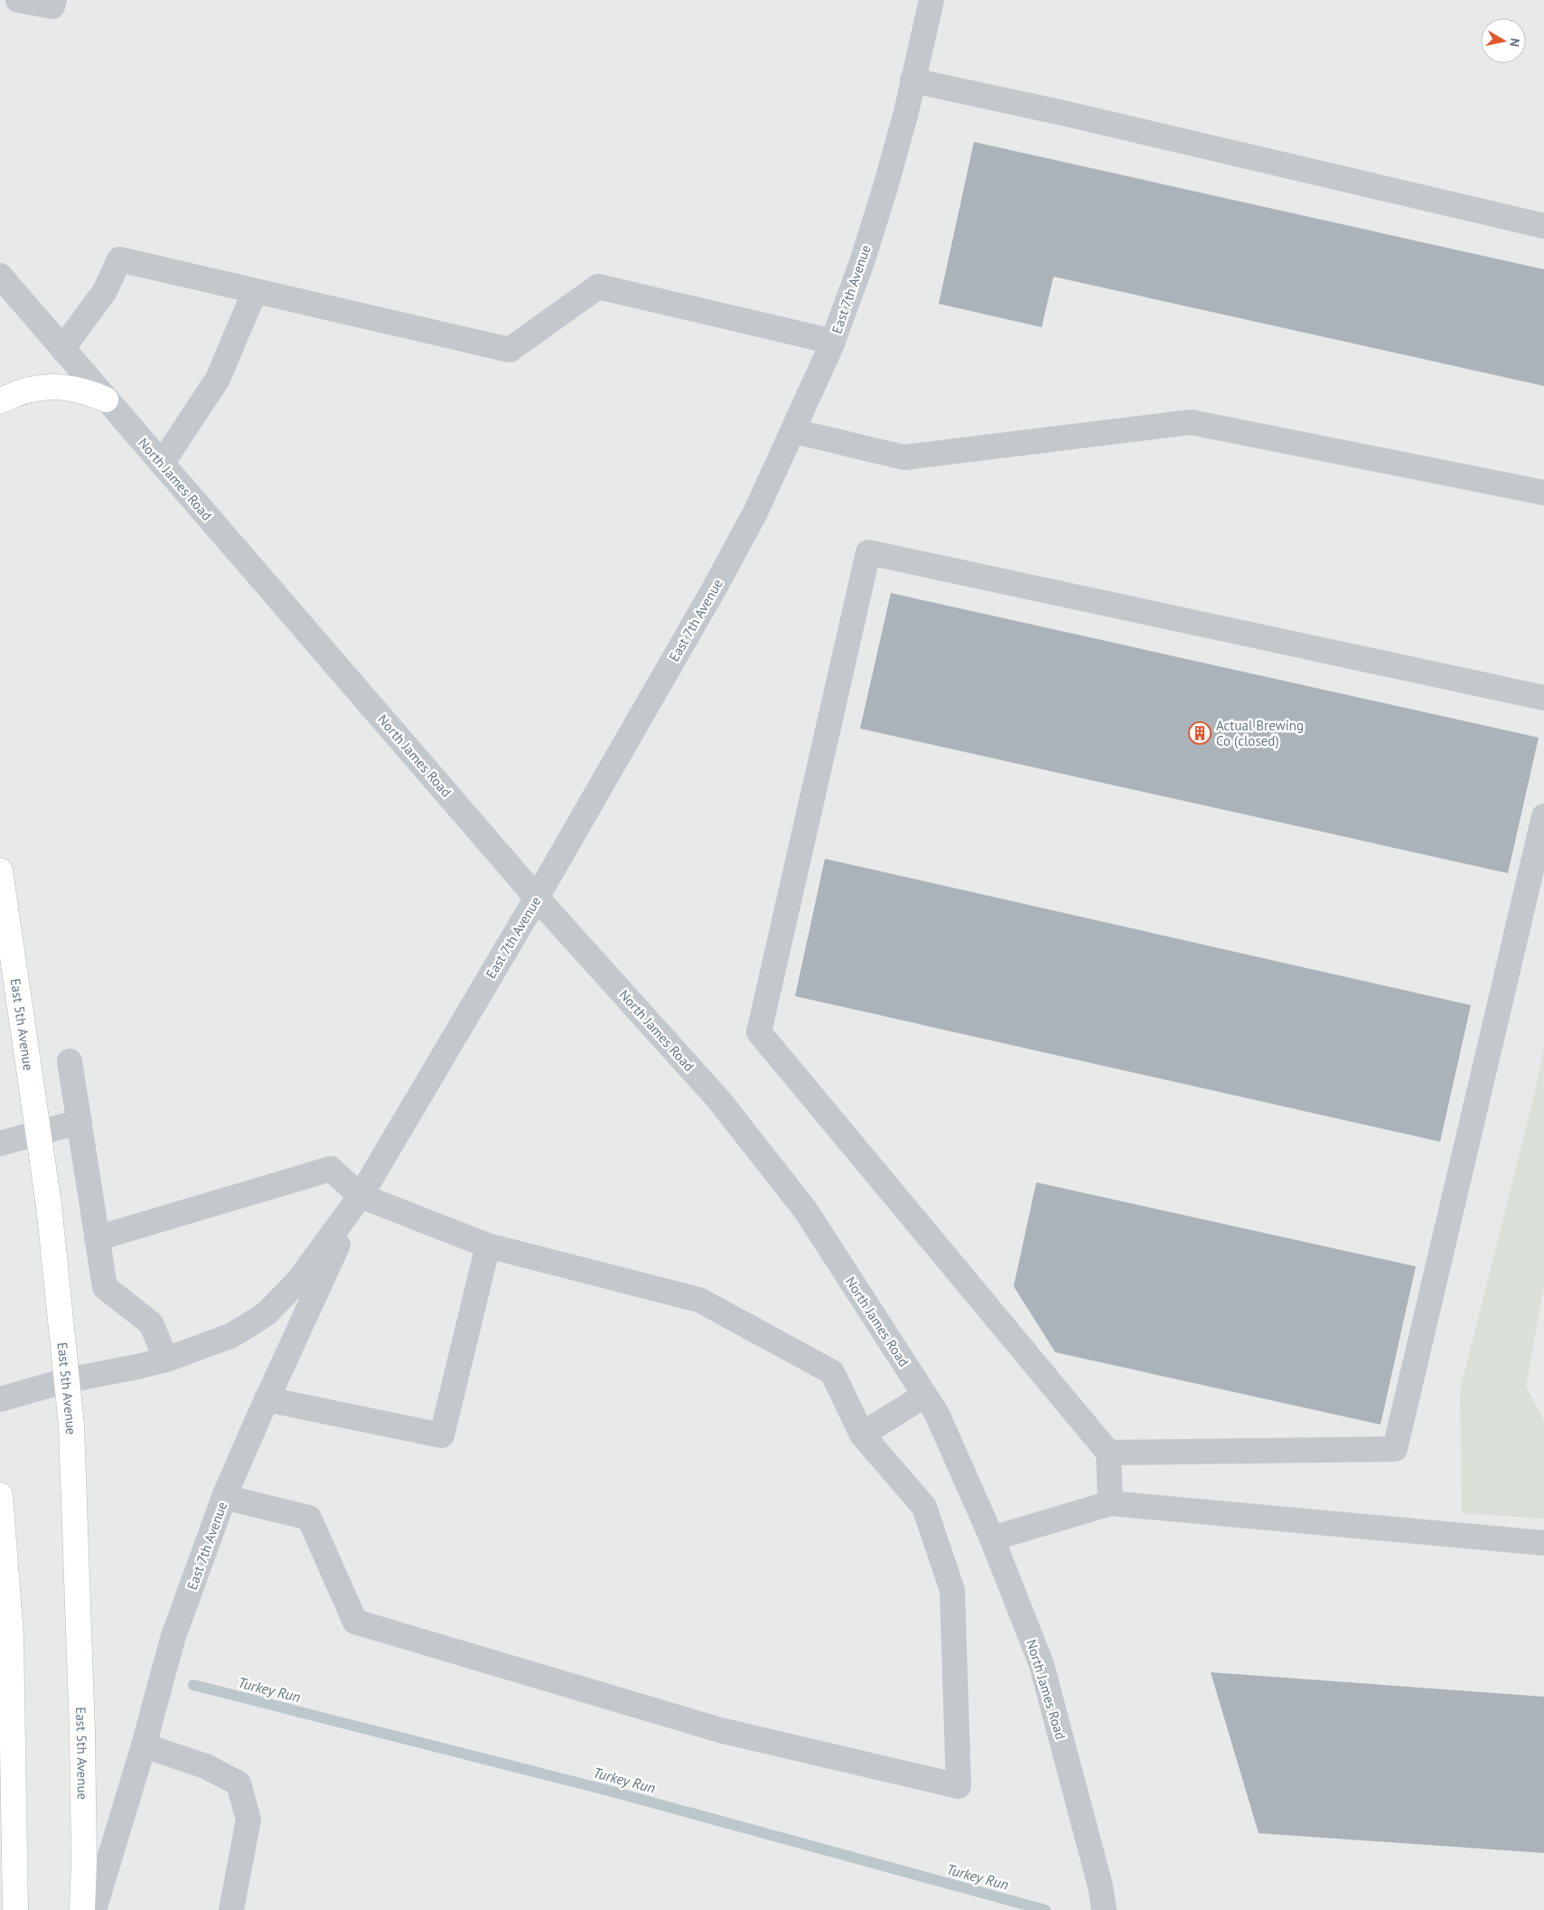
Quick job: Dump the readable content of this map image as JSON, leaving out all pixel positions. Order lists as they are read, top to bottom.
{
  "streets": {
    "main road": ["East 5th Avenue"],
    "street": ["East 7th Avenue", "North James Road"]
  },
  "crossings": [
    ["East 7th Avenue", "North James Road"],
    ["East 7th Avenue", "East 5th Avenue"]
  ],
  "water": ["Turkey Run"],
  "places": {
    "building": ["Actual Brewing Co (closed)"]
  },
  "north": "right"
}
